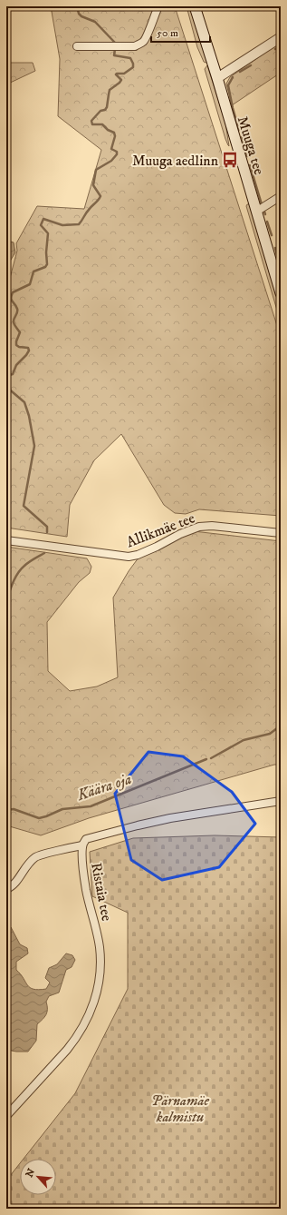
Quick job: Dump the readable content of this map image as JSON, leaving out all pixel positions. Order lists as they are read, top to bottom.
{
  "streets": {
    "main road": ["Muuga tee"],
    "street": ["Allikmäe tee", "Ristaia tee"]
  },
  "water": ["Käära oja"],
  "parks": ["Pärnamäe kalmistu"],
  "places": {
    "bus stop": ["Muuga aedlinn"]
  },
  "scale_bar": "50 m",
  "north": "top left"
}
